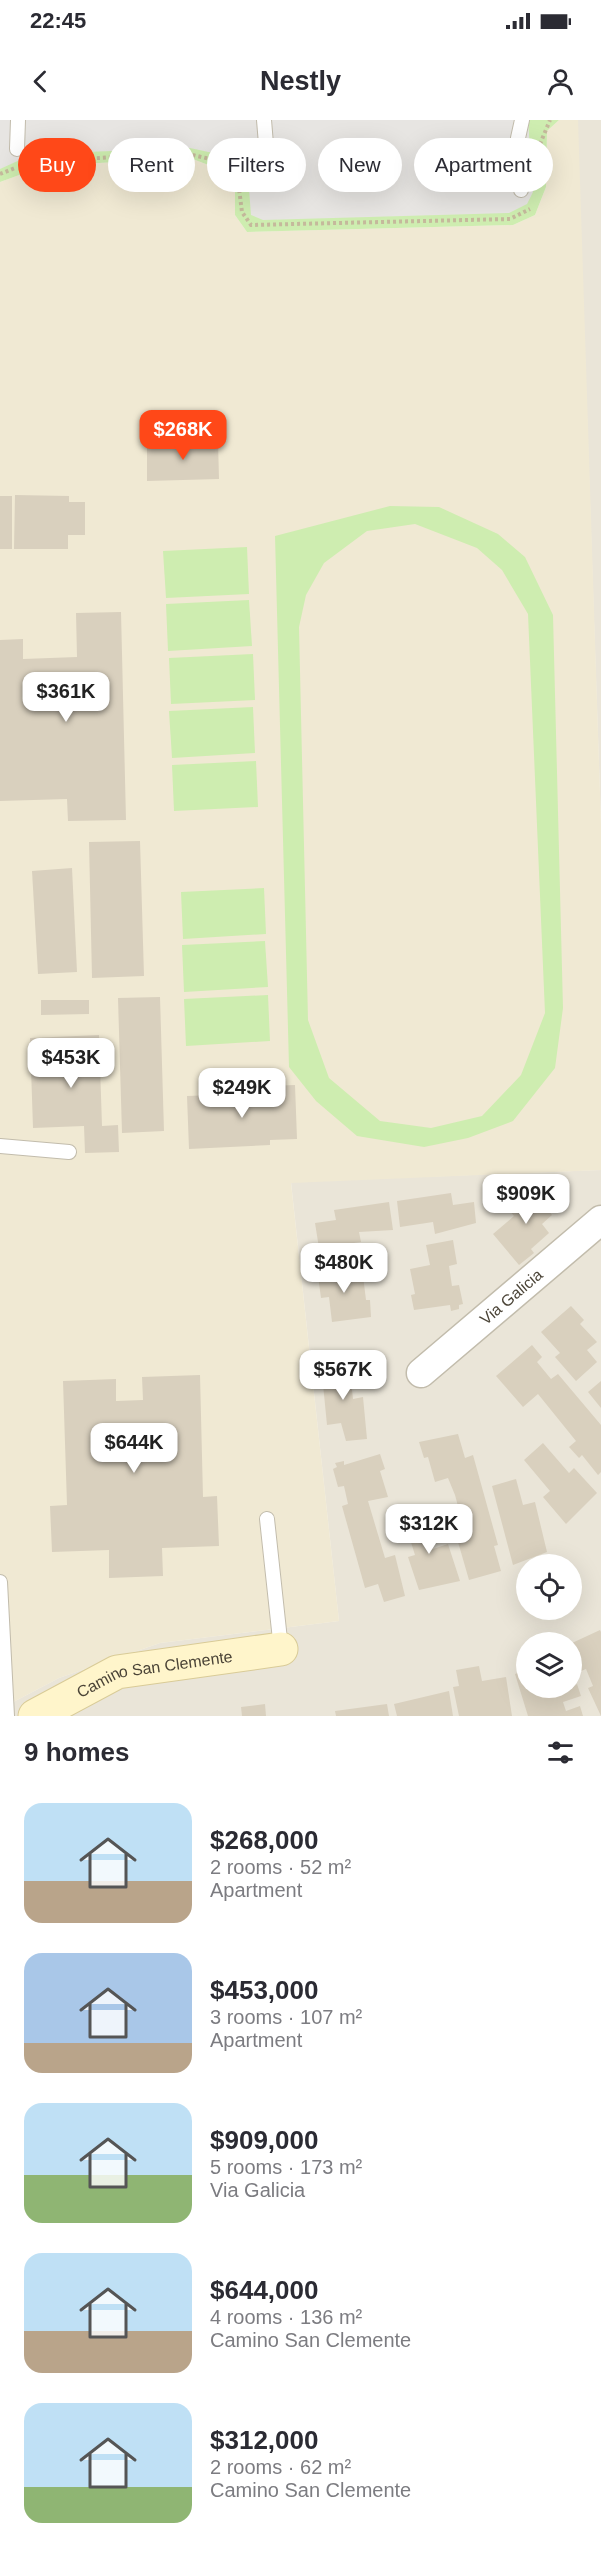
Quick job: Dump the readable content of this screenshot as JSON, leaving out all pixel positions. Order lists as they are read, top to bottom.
{
  "streets": {
    "street": ["Via Galicia", "Camino San Clemente"]
  },
  "page": {
    "status": "22:45",
    "header": "Nestly",
    "chip": [
      "Buy",
      "Rent",
      "Filters",
      "New",
      "Apartment"
    ],
    "price": [
      "$268K",
      "$361K",
      "$453K",
      "$249K",
      "$909K",
      "$480K",
      "$567K",
      "$644K",
      "$312K"
    ],
    "heading": "9 homes",
    "list": [
      {
        "name": "$268,000",
        "note": "2 rooms · 52 m² · Apartment"
      },
      {
        "name": "$453,000",
        "note": "3 rooms · 107 m² · Apartment"
      },
      {
        "name": "$909,000",
        "note": "5 rooms · 173 m² · Via Galicia"
      },
      {
        "name": "$644,000",
        "note": "4 rooms · 136 m² · Camino San Clemente"
      },
      {
        "name": "$312,000",
        "note": "2 rooms · 62 m² · Camino San Clemente"
      }
    ]
  }
}
